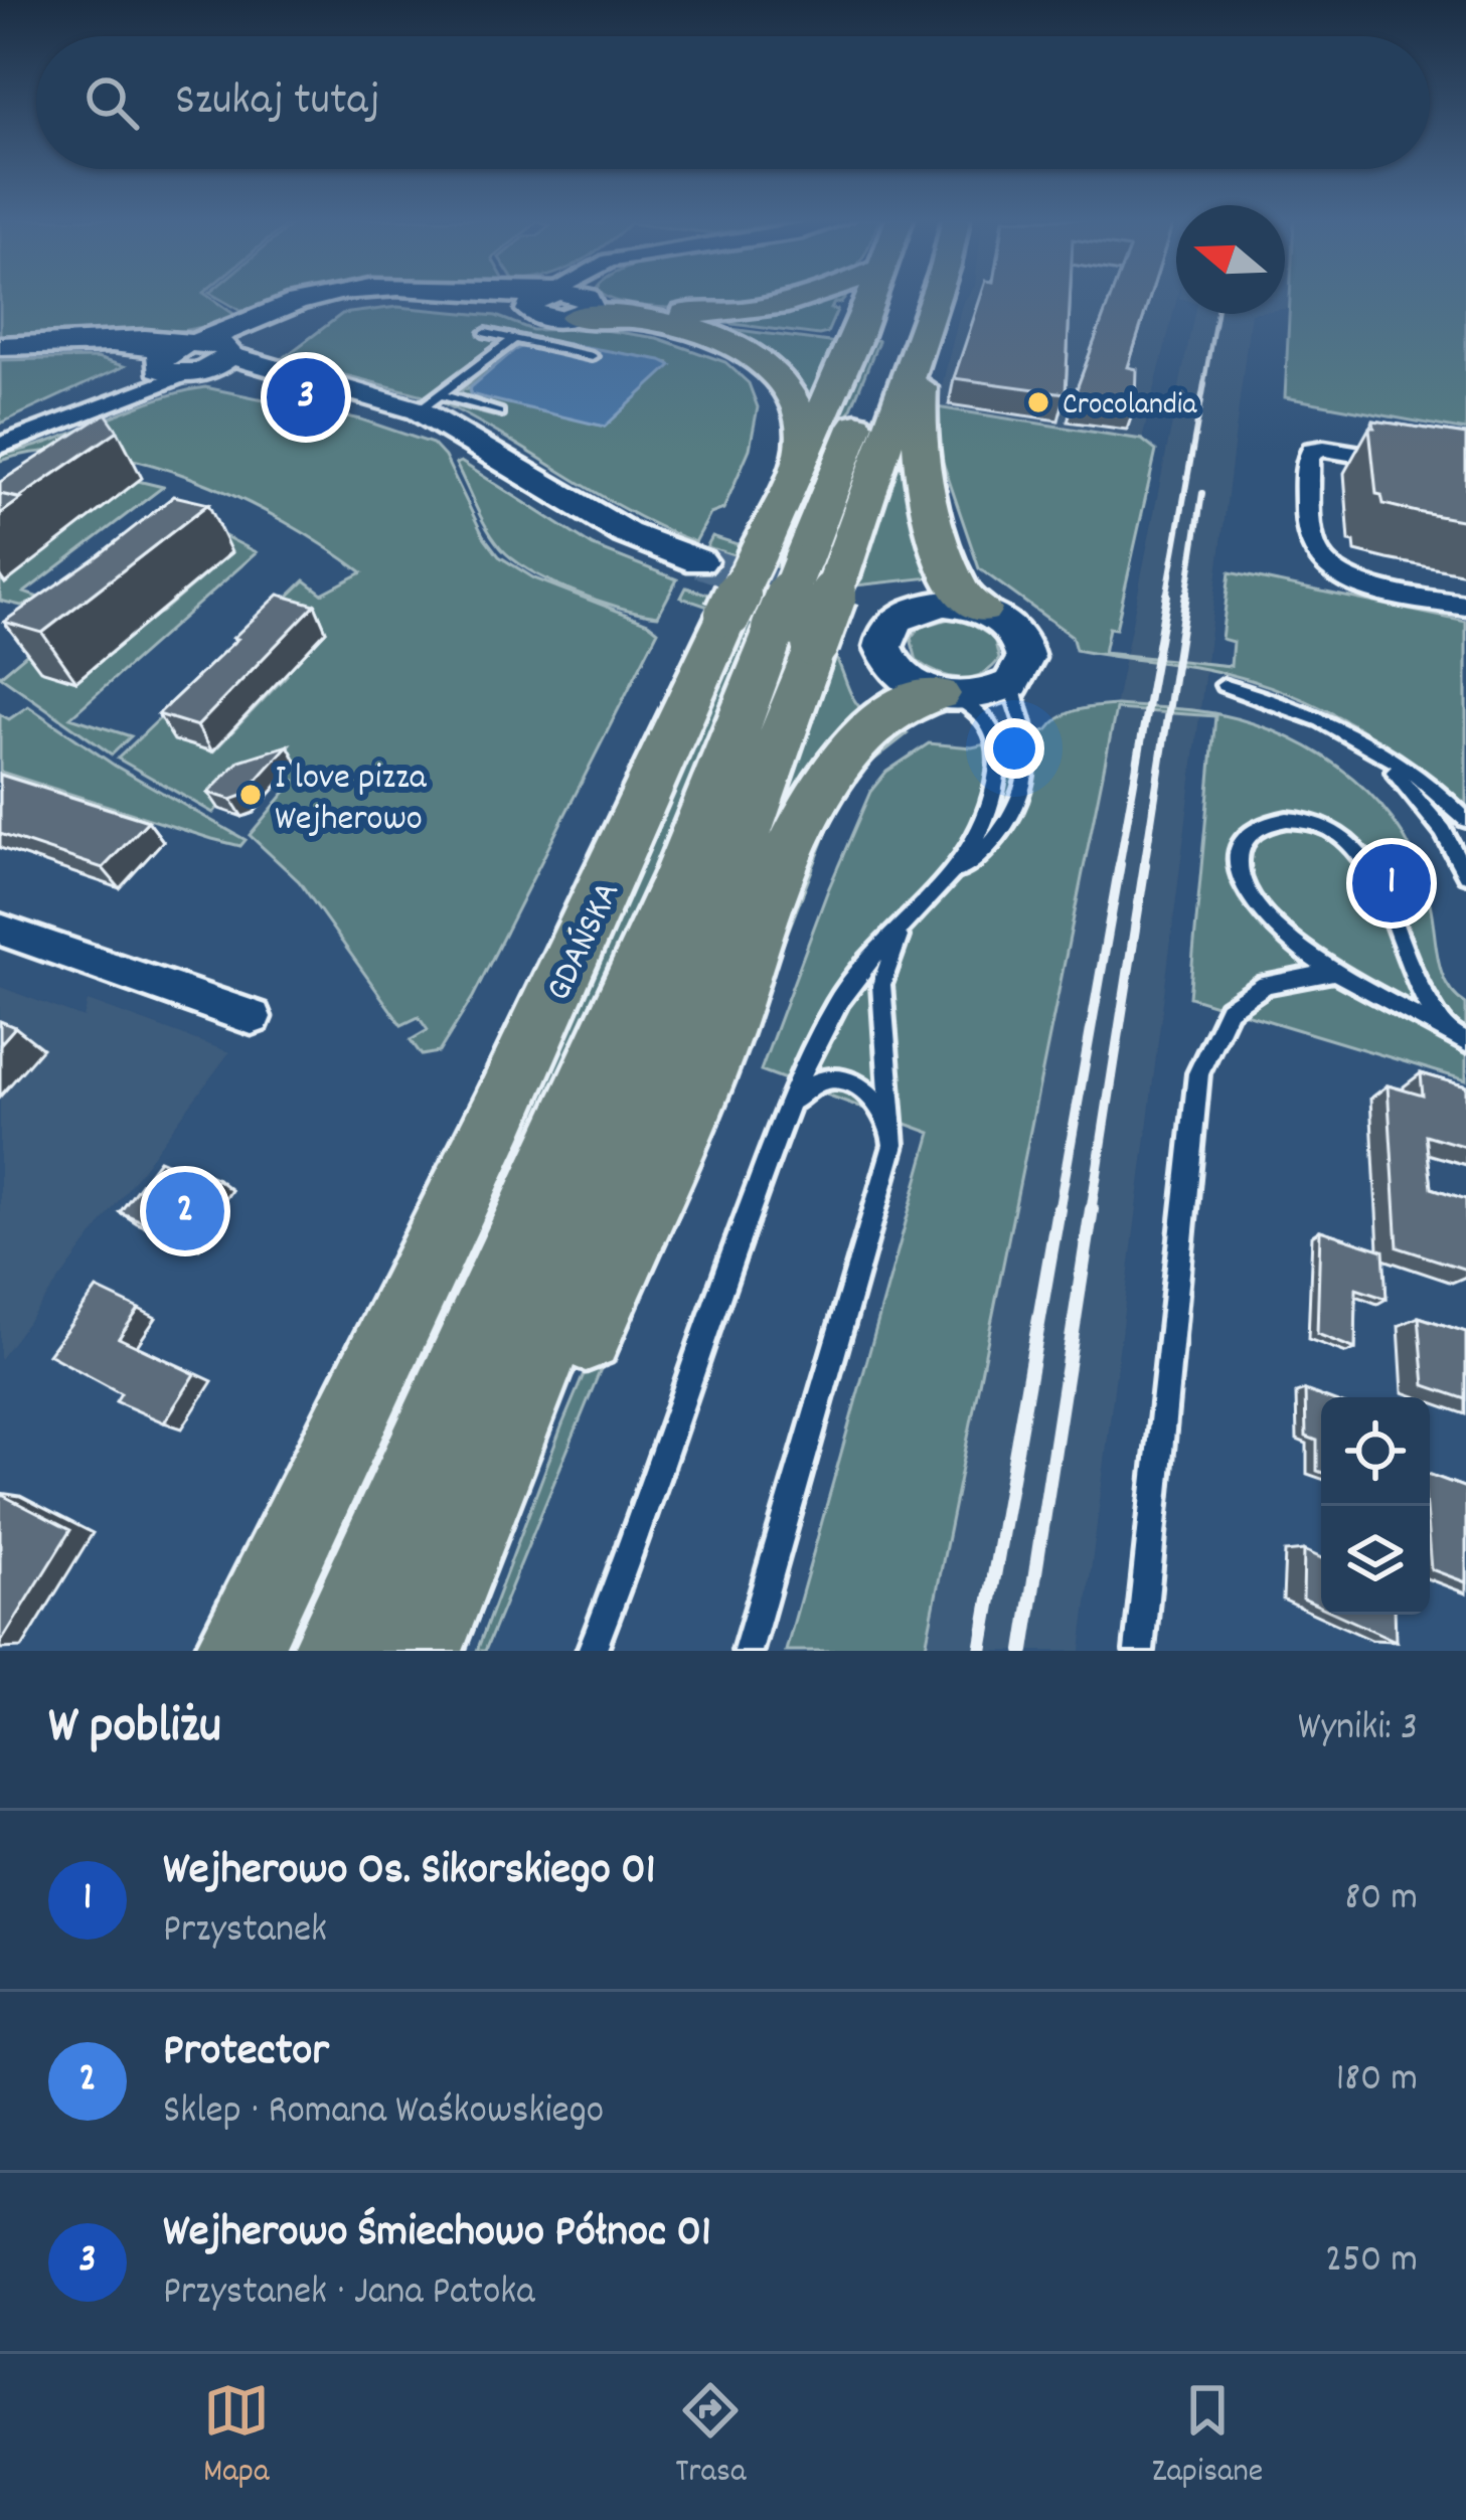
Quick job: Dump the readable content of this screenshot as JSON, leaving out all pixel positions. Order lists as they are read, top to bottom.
{
  "streets": {
    "main road": ["GDAŃSKA"]
  },
  "places": ["Crocolandia", "I love pizza Wejherowo"],
  "north": "left",
  "page": {
    "search": "Szukaj tutaj",
    "pins": ["3", "1", "2"],
    "heading": ["W pobliżu", "Wyniki: 3"],
    "list": [
      {
        "mark": "1",
        "name": "Wejherowo Os. Sikorskiego 01",
        "note": "Przystanek",
        "value": "80 m"
      },
      {
        "mark": "2",
        "name": "Protector",
        "note": "Sklep · Romana Waśkowskiego",
        "value": "180 m"
      },
      {
        "mark": "3",
        "name": "Wejherowo Śmiechowo Północ 01",
        "note": "Przystanek · Jana Patoka",
        "value": "250 m"
      }
    ],
    "nav": ["Mapa", "Trasa", "Zapisane"]
  }
}
